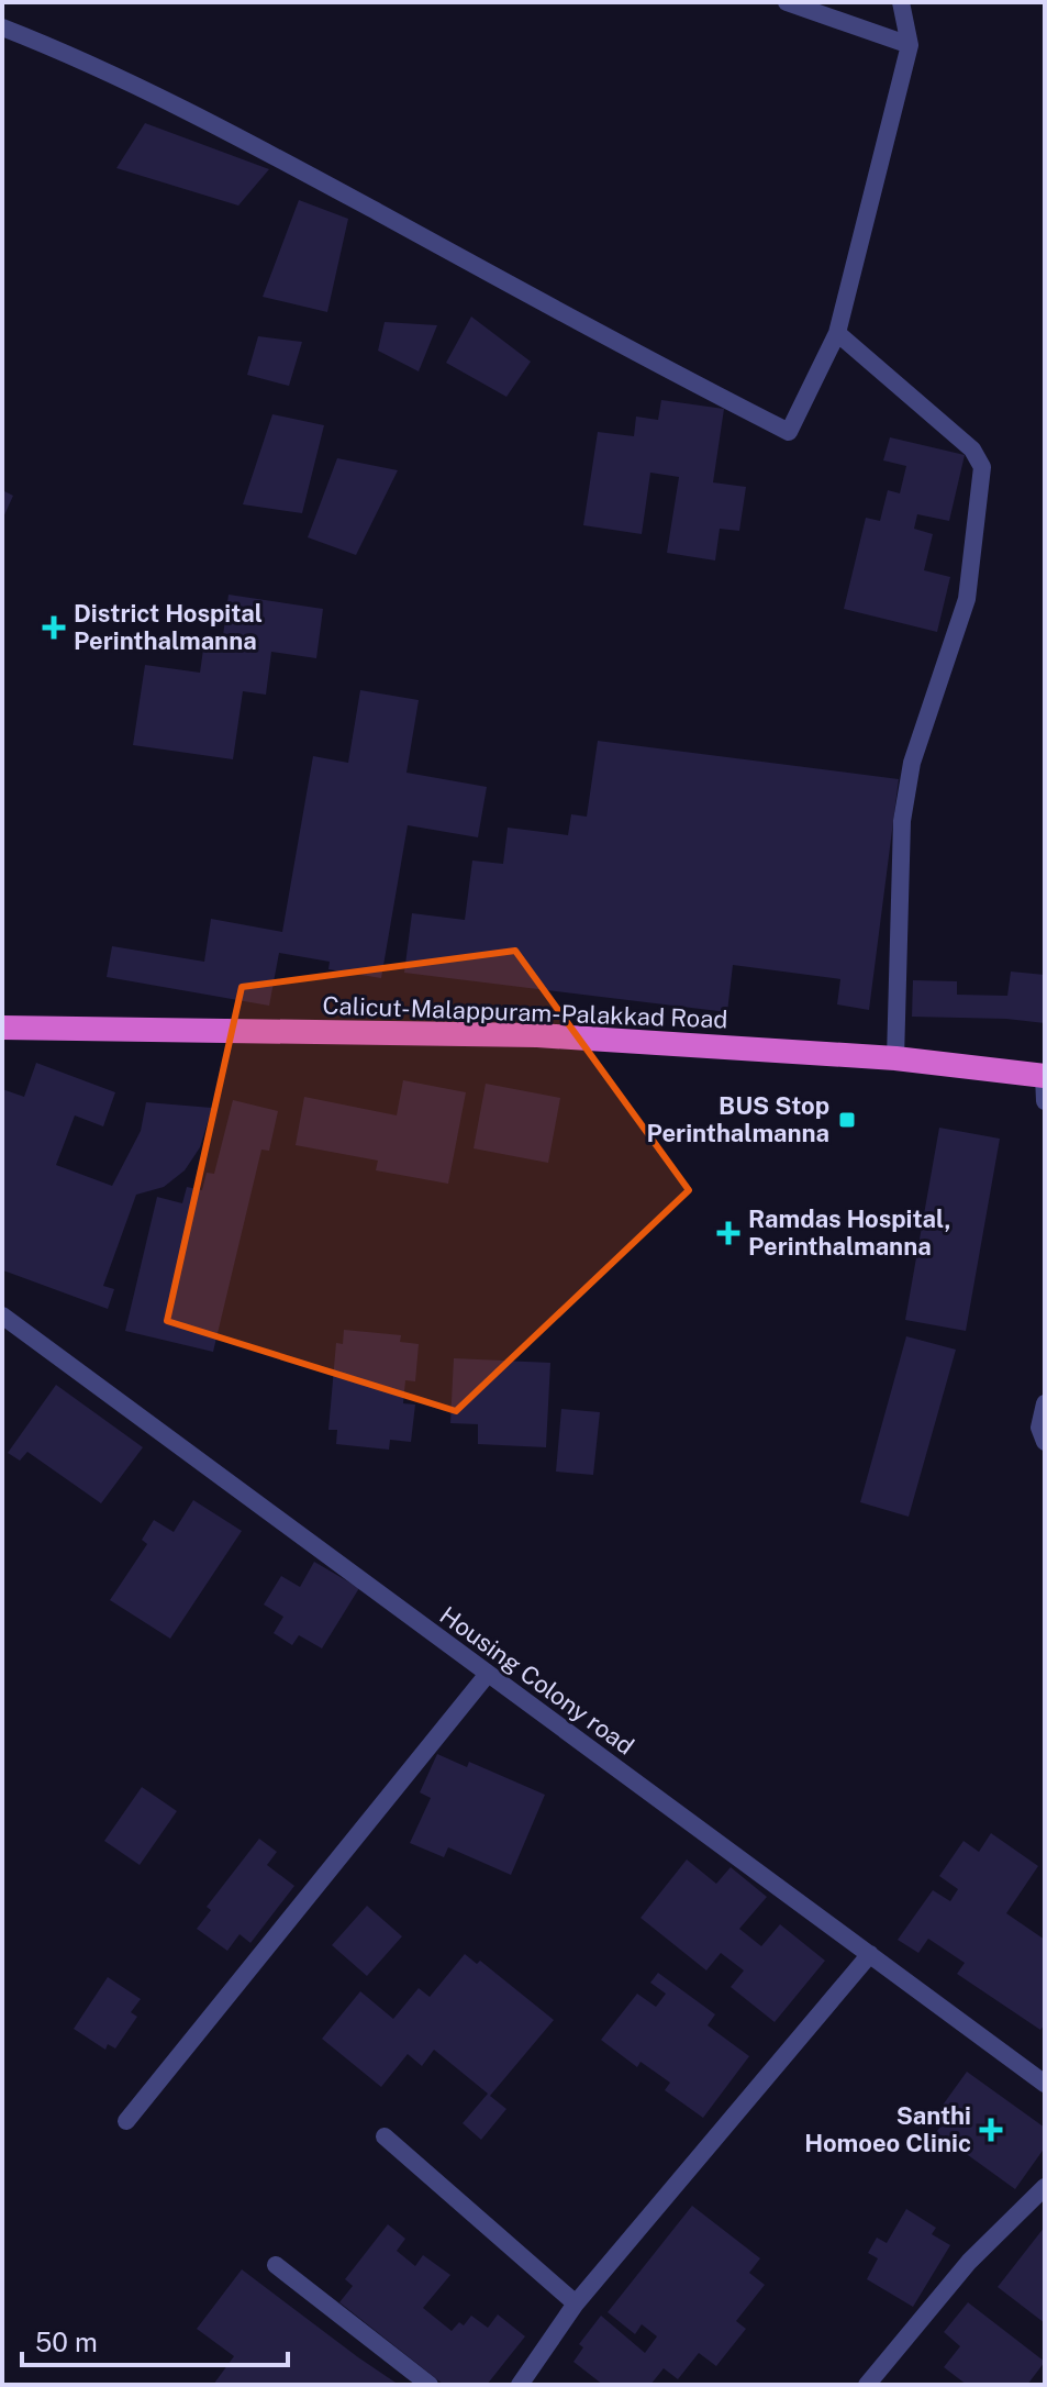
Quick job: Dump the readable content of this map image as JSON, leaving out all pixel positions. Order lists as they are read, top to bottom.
{
  "streets": {
    "highway": ["Calicut-Malappuram-Palakkad Road"],
    "street": ["Housing Colony road"]
  },
  "places": {
    "health": ["District Hospital Perinthalmanna", "Ramdas Hospital, Perinthalmanna", "Santhi Homoeo Clinic"],
    "transit": ["BUS Stop Perinthalmanna"]
  },
  "scale_bar": "50 m"
}
